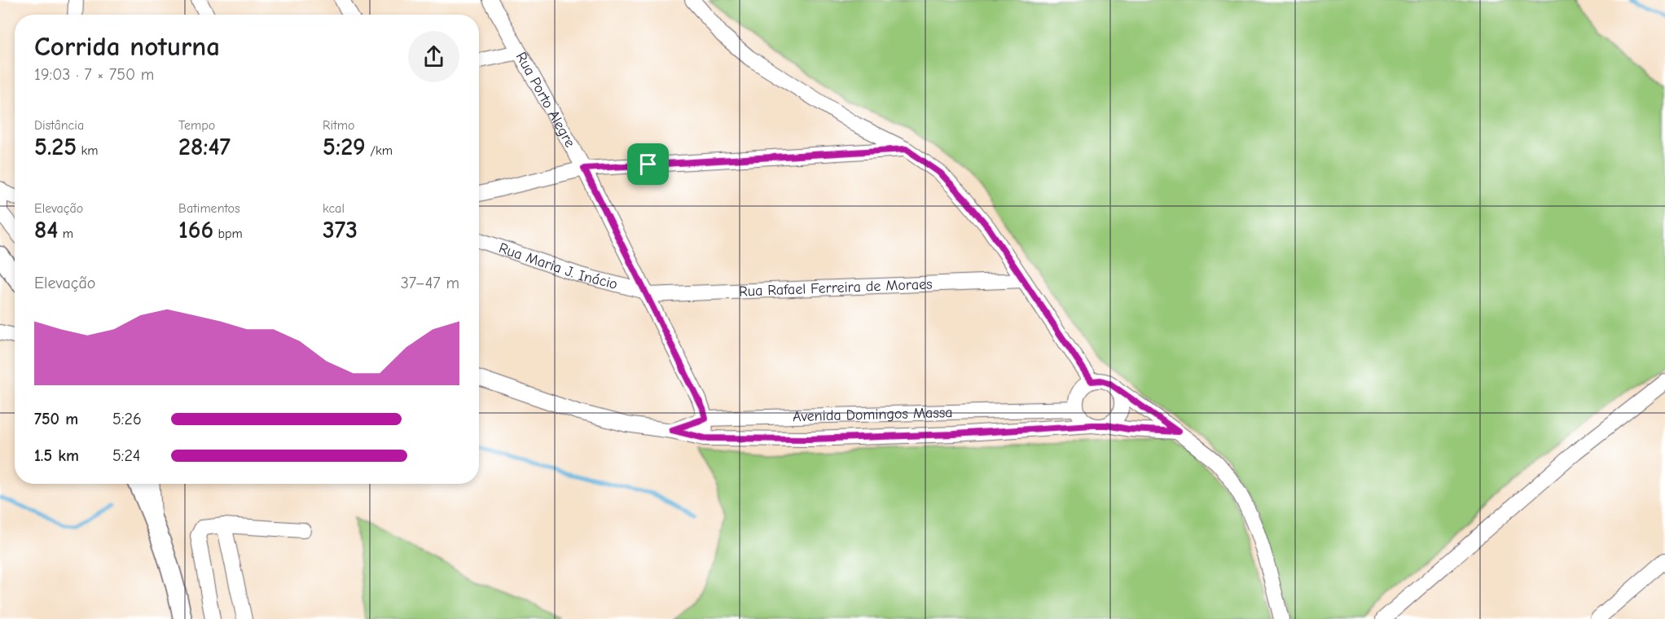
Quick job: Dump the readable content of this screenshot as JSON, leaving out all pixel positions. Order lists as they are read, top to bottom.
{
  "streets": {
    "street": [
      "Rua Porto Alegre",
      "Rua Maria J. Inácio",
      "Rua Rafael Ferreira de Moraes",
      "Avenida Domingos Massa"
    ]
  },
  "crossings": [
    ["Rua Porto Alegre", "Rua Maria J. Inácio"],
    ["Rua Porto Alegre", "Rua Rafael Ferreira de Moraes"],
    ["Rua Porto Alegre", "Avenida Domingos Massa"],
    ["Rua Maria J. Inácio", "Rua Rafael Ferreira de Moraes"]
  ],
  "page": {
    "heading": ["Corrida noturna", "19:03 · 7 × 750 m"],
    "stats": [
      ["Distância", "5.25 km"],
      ["Tempo", "28:47"],
      ["Ritmo", "5:29 /km"],
      ["Elevação", "84 m"],
      ["Batimentos", "166 bpm"],
      ["kcal", "373"]
    ],
    "chart": ["Elevação", "37–47 m"],
    "list": [
      {
        "name": "750 m",
        "note": "5:26"
      },
      {
        "name": "1.5 km",
        "note": "5:24"
      }
    ]
  }
}
